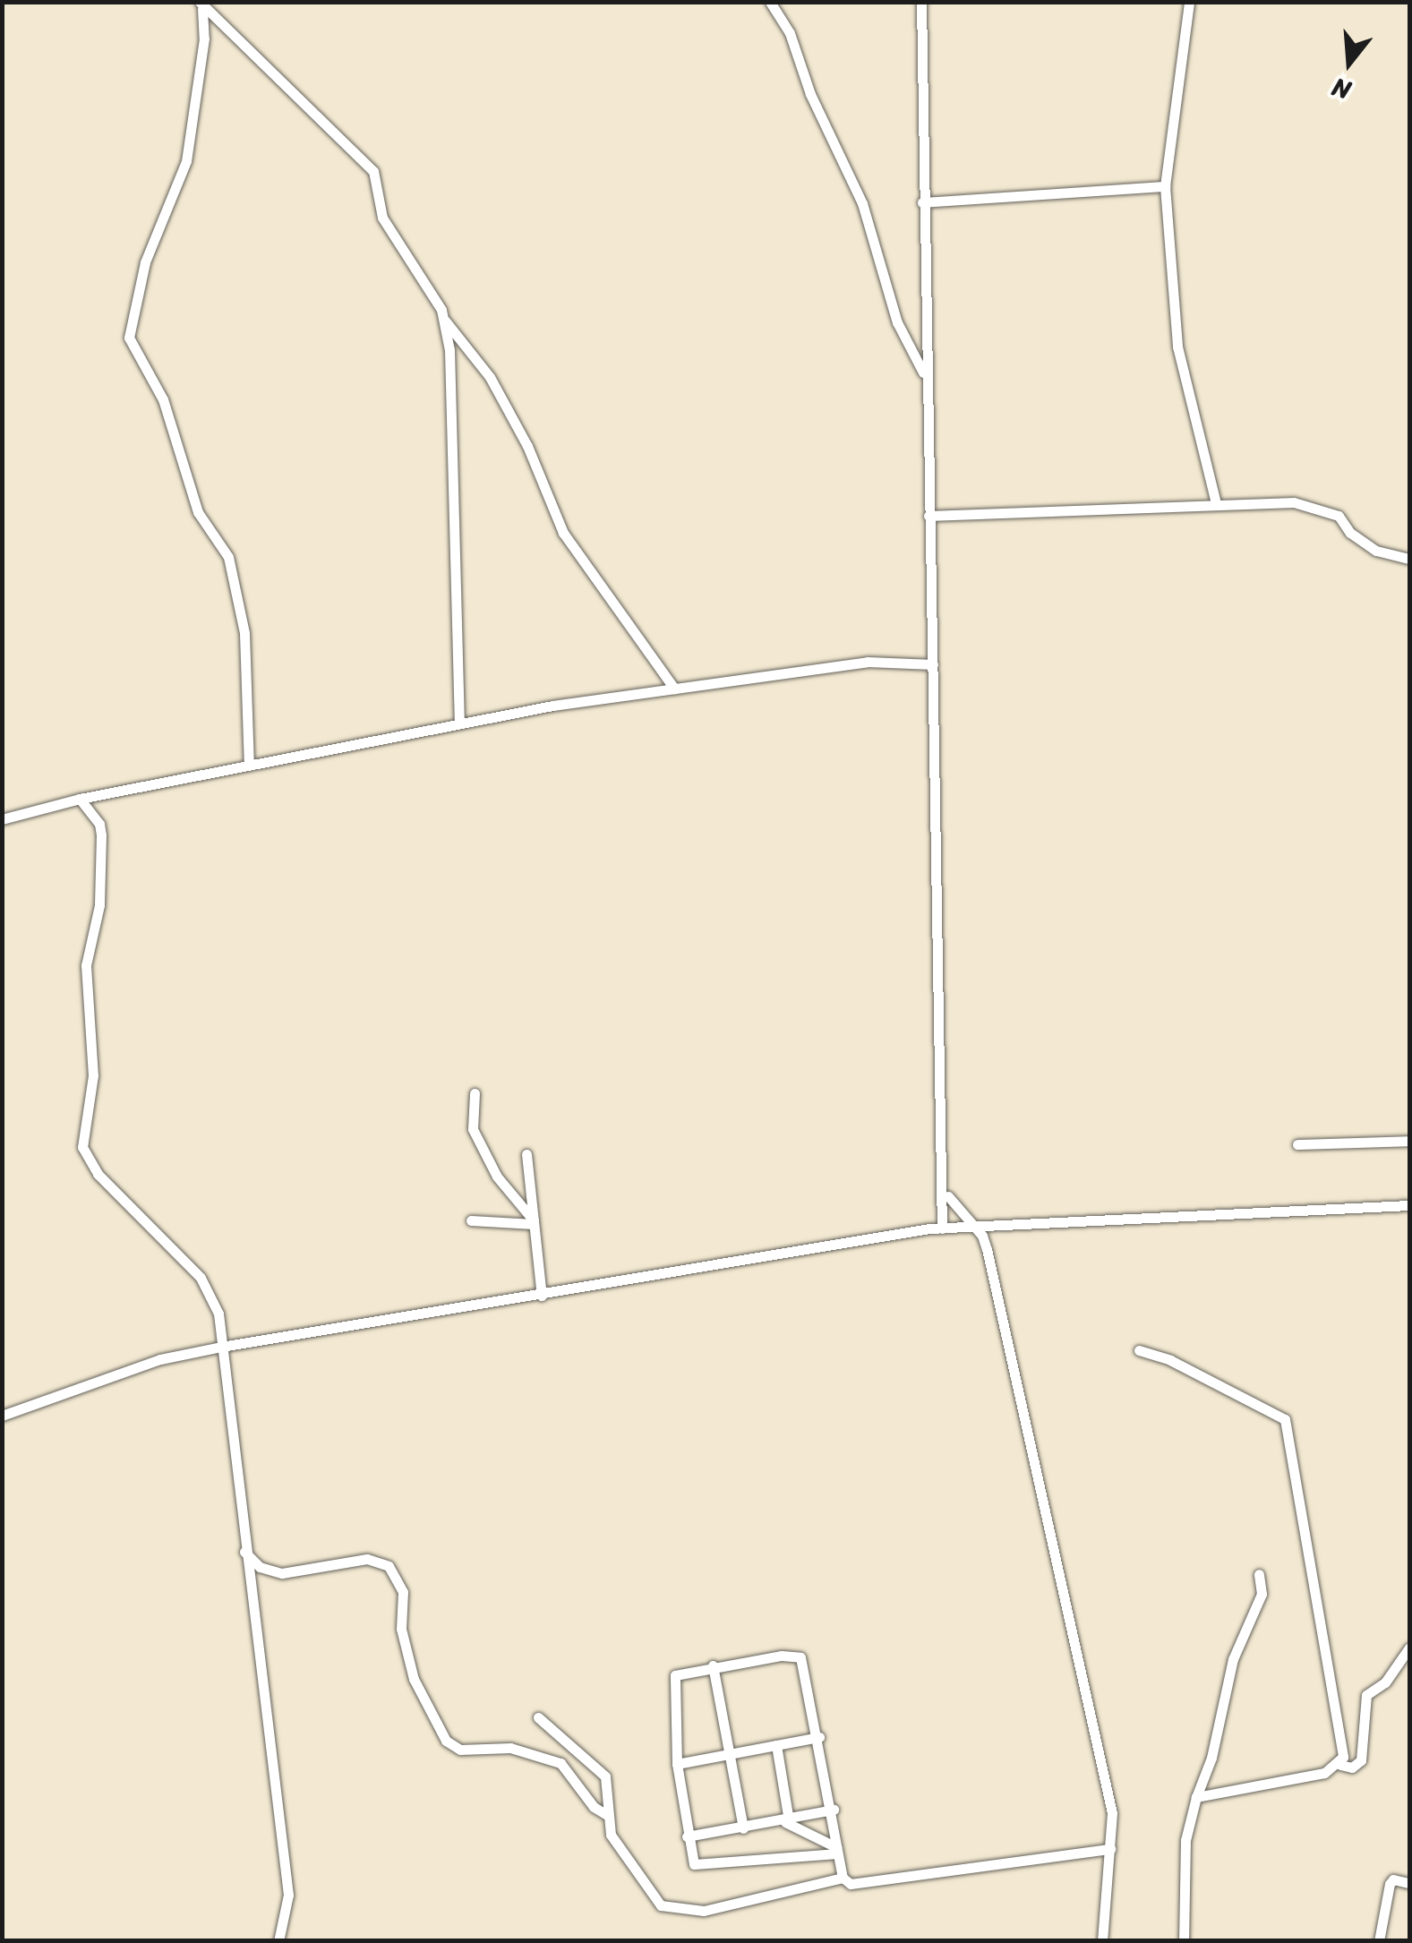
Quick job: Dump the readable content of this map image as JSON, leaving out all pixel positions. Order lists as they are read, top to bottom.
{
  "north": "bottom"
}
